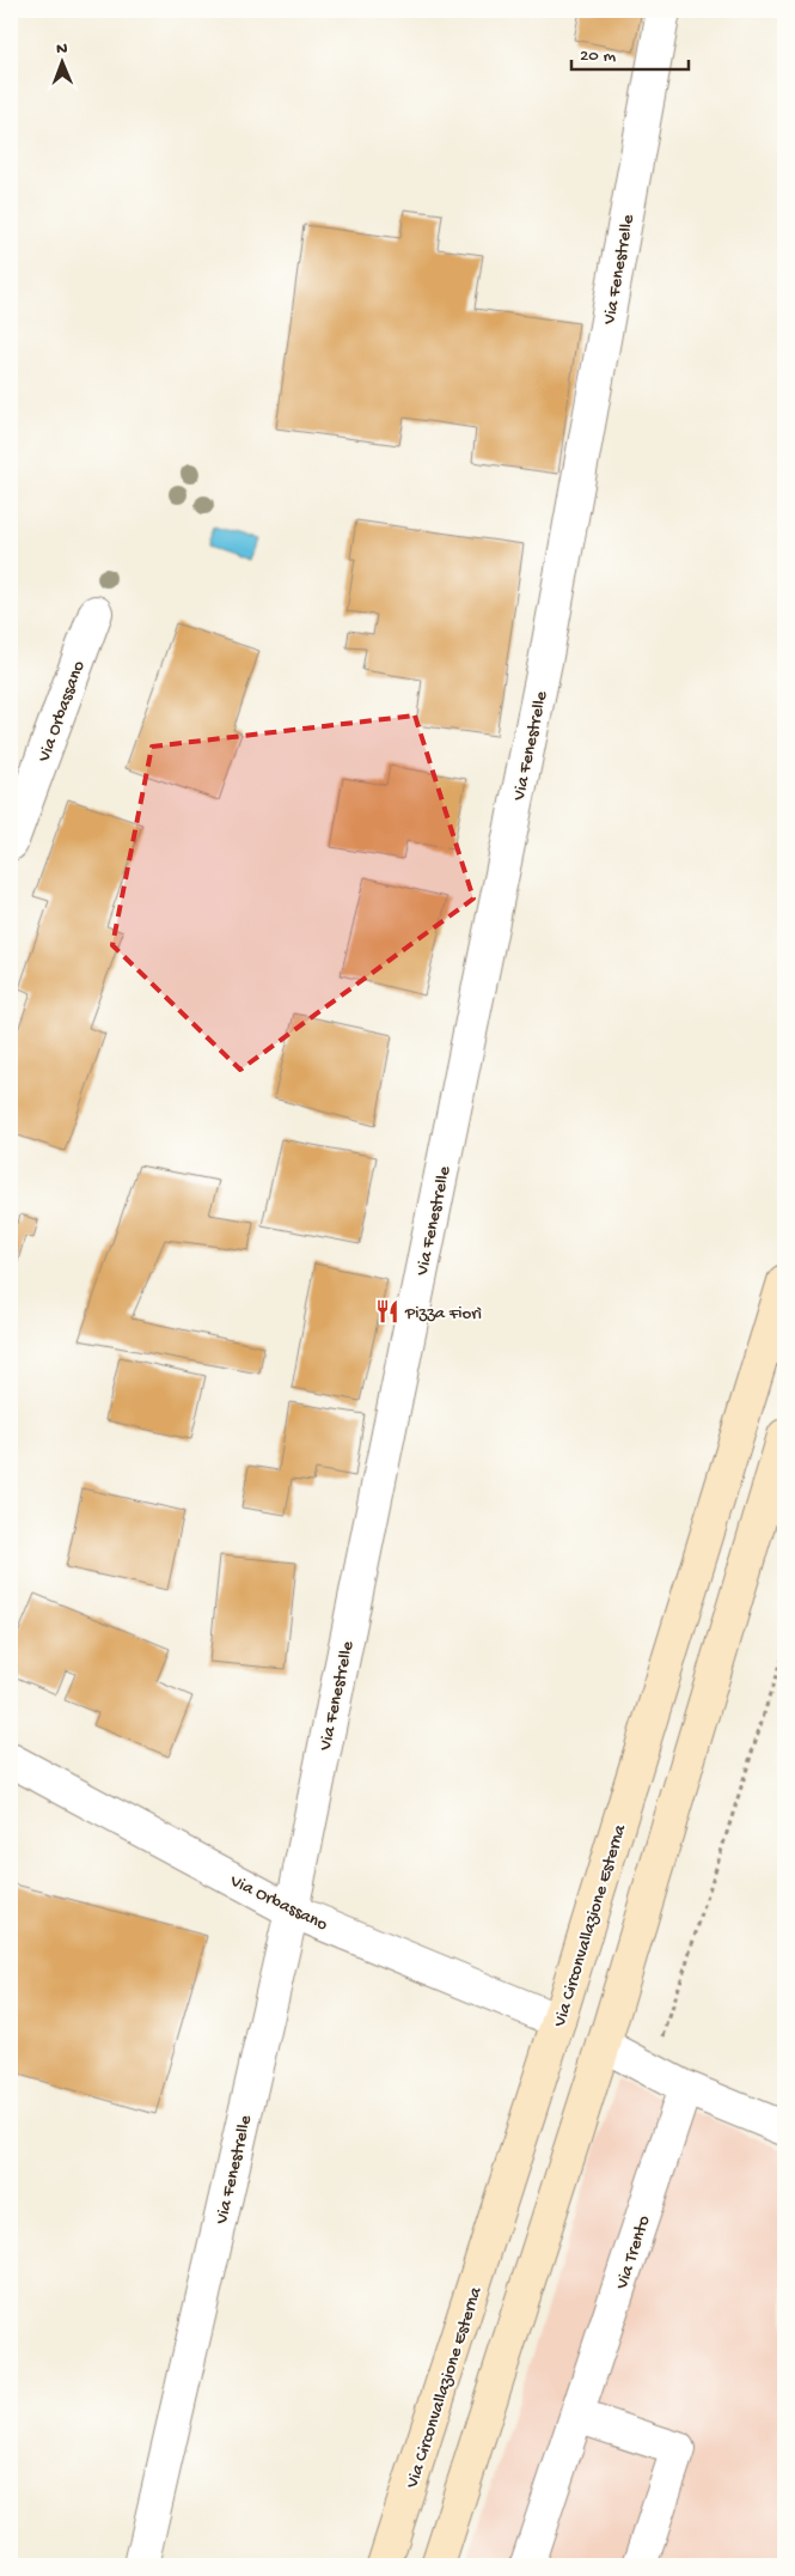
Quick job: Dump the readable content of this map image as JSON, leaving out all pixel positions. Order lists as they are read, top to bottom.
{
  "streets": {
    "main road": ["Via Circonvallazione Esterna"],
    "street": ["Via Fenestrelle", "Via Orbassano", "Via Trento"]
  },
  "crossings": [
    ["Via Fenestrelle", "Via Orbassano"],
    ["Via Orbassano", "Via Circonvallazione Esterna"]
  ],
  "places": {
    "restaurant": ["Pizza Fiorì"]
  },
  "scale_bar": "20 m",
  "north": "top"
}
